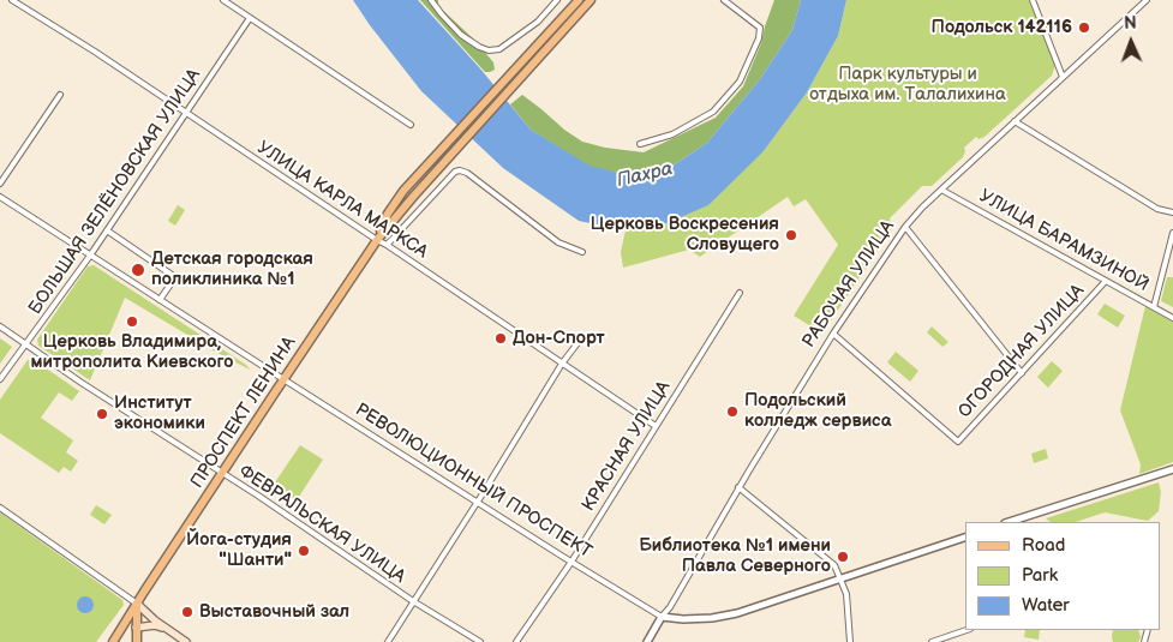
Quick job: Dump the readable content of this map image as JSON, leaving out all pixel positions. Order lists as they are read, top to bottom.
{
  "streets": {
    "main road": ["ПРОСПЕКТ ЛЕНИНА"],
    "street": [
      "БОЛЬШАЯ ЗЕЛЁНОВСКАЯ УЛИЦА",
      "УЛИЦА КАРЛА МАРКСА",
      "УЛИЦА БАРАМЗИНОЙ",
      "РАБОЧАЯ УЛИЦА",
      "ОГОРОДНАЯ УЛИЦА",
      "КРАСНАЯ УЛИЦА",
      "РЕВОЛЮЦИОННЫЙ ПРОСПЕКТ",
      "ФЕВРАЛЬСКАЯ УЛИЦА"
    ]
  },
  "crossings": [
    ["БОЛЬШАЯ ЗЕЛЁНОВСКАЯ УЛИЦА", "УЛИЦА КАРЛА МАРКСА"],
    ["БОЛЬШАЯ ЗЕЛЁНОВСКАЯ УЛИЦА", "РЕВОЛЮЦИОННЫЙ ПРОСПЕКТ"],
    ["БОЛЬШАЯ ЗЕЛЁНОВСКАЯ УЛИЦА", "ФЕВРАЛЬСКАЯ УЛИЦА"],
    ["УЛИЦА КАРЛА МАРКСА", "ПРОСПЕКТ ЛЕНИНА"],
    ["УЛИЦА КАРЛА МАРКСА", "КРАСНАЯ УЛИЦА"],
    ["УЛИЦА БАРАМЗИНОЙ", "РАБОЧАЯ УЛИЦА"],
    ["УЛИЦА БАРАМЗИНОЙ", "ОГОРОДНАЯ УЛИЦА"],
    ["РАБОЧАЯ УЛИЦА", "ОГОРОДНАЯ УЛИЦА"],
    ["РАБОЧАЯ УЛИЦА", "РЕВОЛЮЦИОННЫЙ ПРОСПЕКТ"],
    ["ПРОСПЕКТ ЛЕНИНА", "РЕВОЛЮЦИОННЫЙ ПРОСПЕКТ"],
    ["ПРОСПЕКТ ЛЕНИНА", "ФЕВРАЛЬСКАЯ УЛИЦА"],
    ["КРАСНАЯ УЛИЦА", "РЕВОЛЮЦИОННЫЙ ПРОСПЕКТ"]
  ],
  "water": ["Пахра"],
  "parks": ["Парк культуры и отдыха им. Талалихина"],
  "places": [
    "Подольск 142116",
    "Церковь Воскресения Словущего",
    "Детская городская поликлиника №1",
    "Церковь Владимира, митрополита Киевского",
    "Дон-Спорт",
    "Подольский колледж сервиса",
    "Институт экономики",
    "Йога-студия \"Шанти\"",
    "Библиотека №1 имени Павла Северного",
    "Выставочный зал"
  ],
  "legend": ["Road", "Park", "Water"],
  "north": "top"
}
